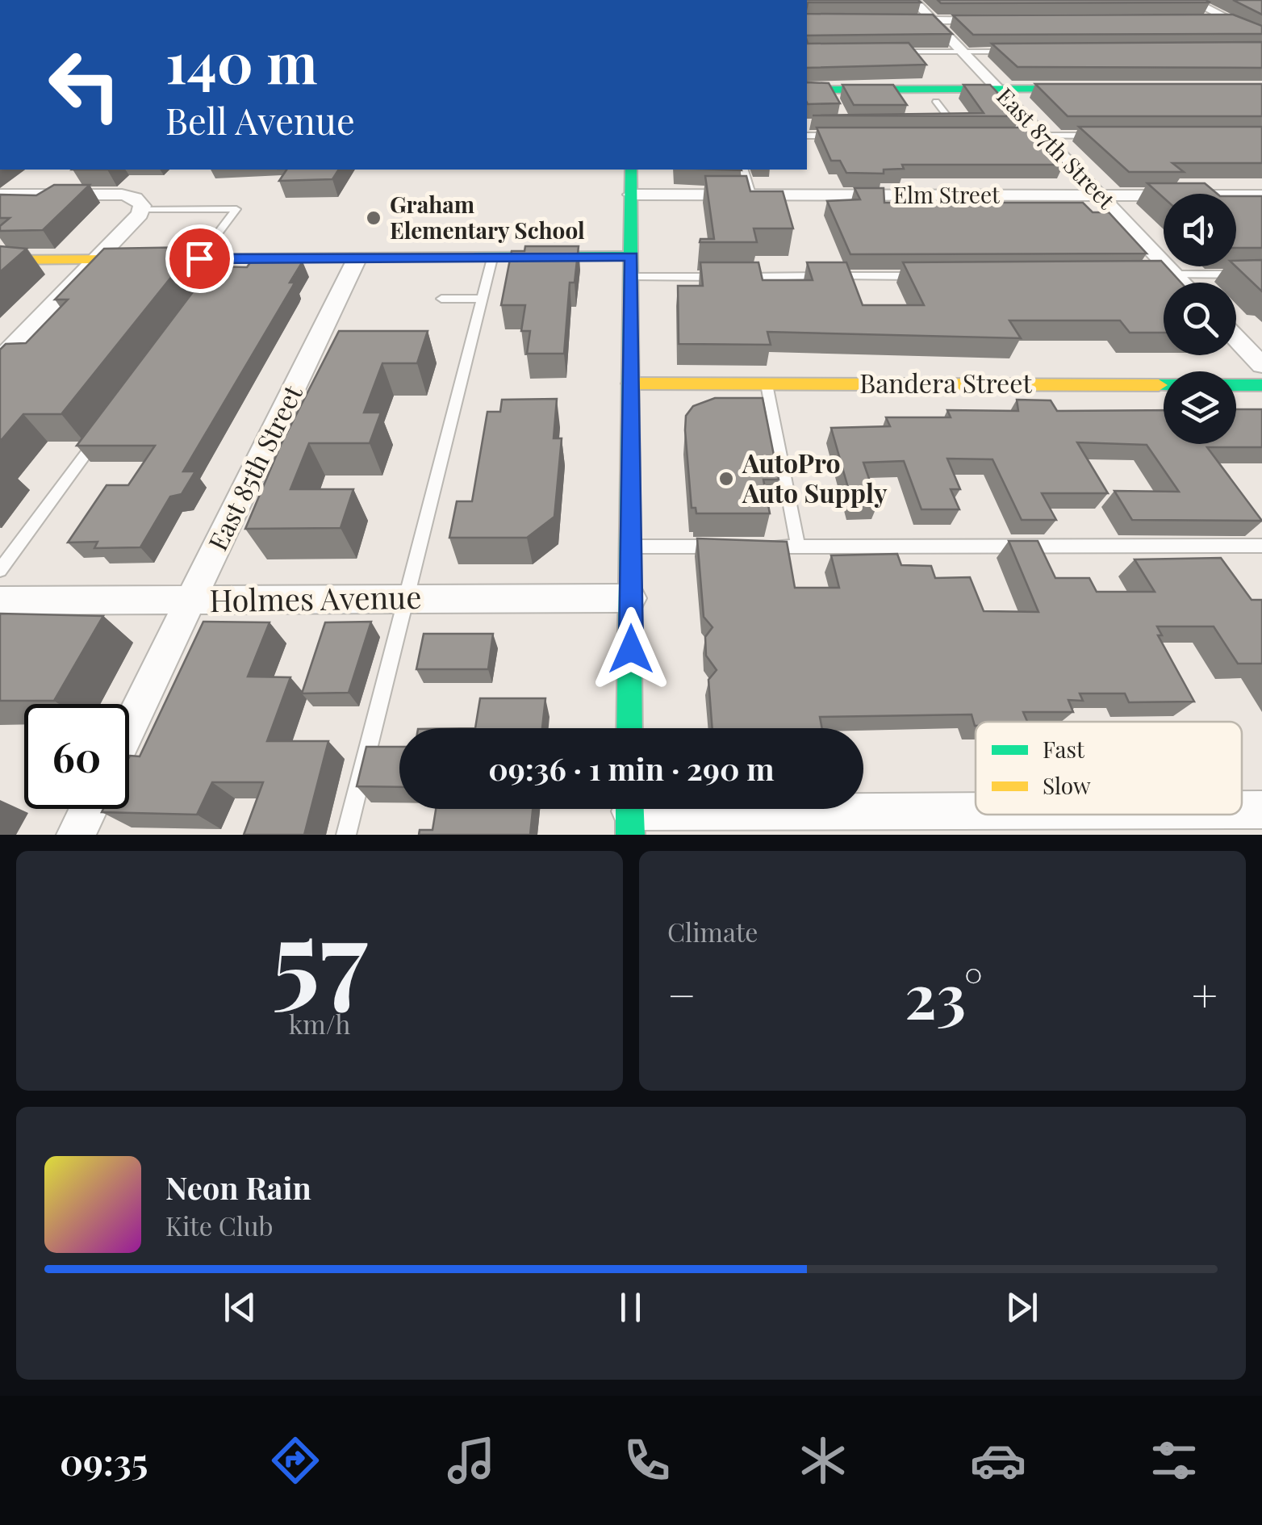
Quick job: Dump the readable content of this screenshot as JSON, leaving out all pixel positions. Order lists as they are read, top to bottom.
{
  "streets": {
    "street": [
      "East 87th Street",
      "Elm Street",
      "Bandera Street",
      "East 85th Street",
      "Holmes Avenue"
    ]
  },
  "crossings": [
    ["East 87th Street", "Elm Street"],
    ["East 85th Street", "Holmes Avenue"]
  ],
  "places": ["Graham Elementary School", "AutoPro Auto Supply"],
  "legend": ["Fast", "Slow"],
  "page": {
    "turn": ["140 m", "Bell Avenue"],
    "limit": "60",
    "trip": "09:36 · 1 min · 290 m",
    "tile": [
      ["57", "km/h"],
      "Climate"
    ],
    "heat": ["−", "23°", "+"],
    "song": ["Neon Rain", "Kite Club"],
    "tabs": "09:35"
  }
}
